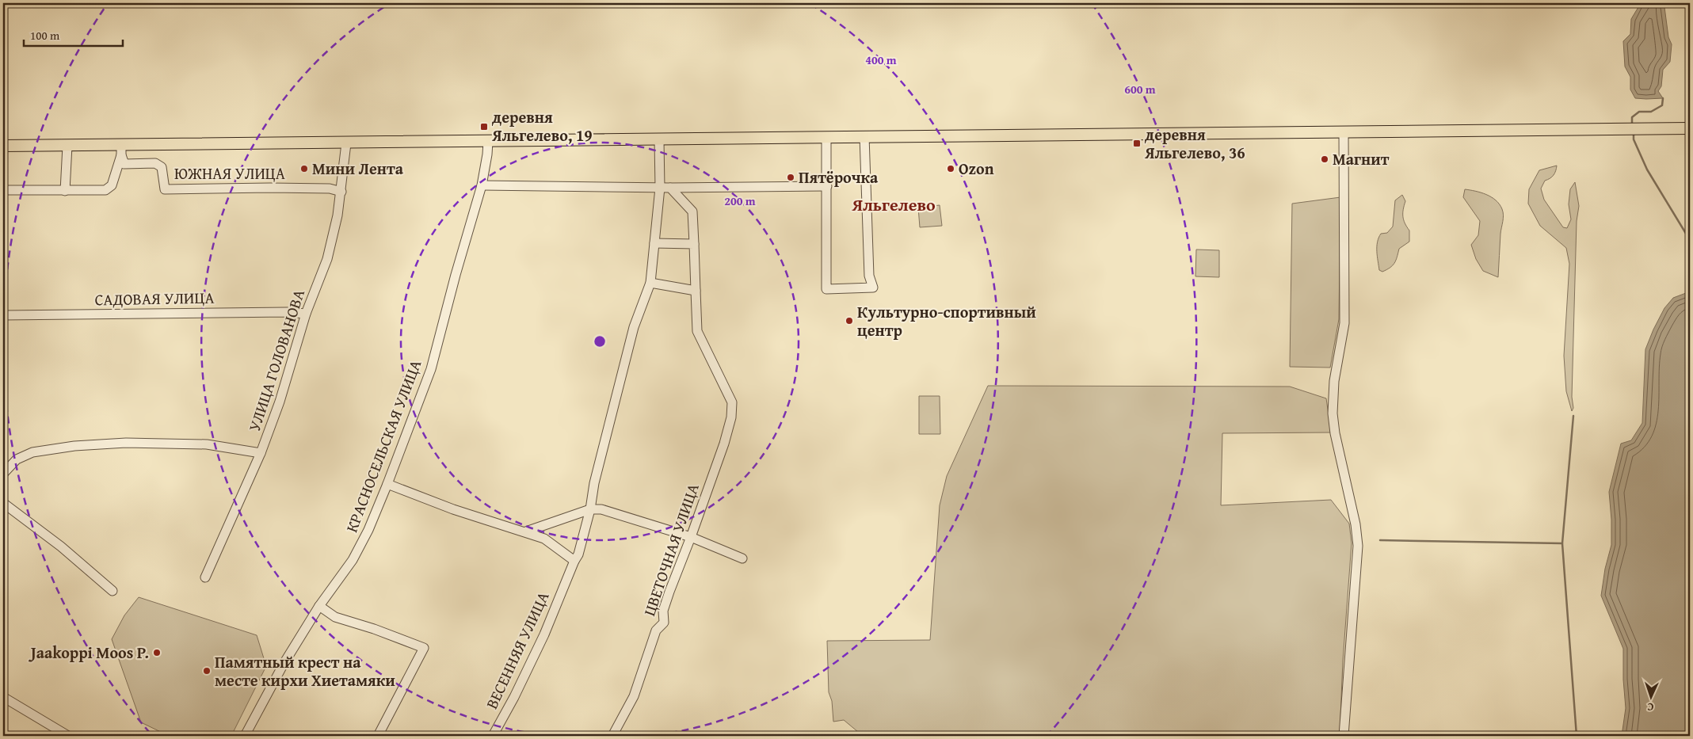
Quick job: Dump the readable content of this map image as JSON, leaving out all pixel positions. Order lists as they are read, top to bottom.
{
  "streets": {
    "street": [
      "ЮЖНАЯ УЛИЦА",
      "САДОВАЯ УЛИЦА",
      "УЛИЦА ГОЛОВАНОВА",
      "КРАСНОСЕЛЬСКАЯ УЛИЦА",
      "ЦВЕТОЧНАЯ УЛИЦА",
      "ВЕСЕННЯЯ УЛИЦА"
    ]
  },
  "crossings": [
    ["ЮЖНАЯ УЛИЦА", "УЛИЦА ГОЛОВАНОВА"],
    ["САДОВАЯ УЛИЦА", "УЛИЦА ГОЛОВАНОВА"]
  ],
  "districts": ["Яльгелево"],
  "places": {
    "transit": ["деревня Яльгелево, 19", "деревня Яльгелево, 36"],
    "other": [
      "Магнит",
      "Мини Лента",
      "Ozon",
      "Пятёрочка",
      "Культурно-спортивный центр",
      "Jaakoppi Moos P.",
      "Памятный крест на месте кирхи Хиетамяки"
    ]
  },
  "scale_bar": "100 m",
  "north": "bottom",
  "rings": ["400 m", "600 m", "200 m"]
}
